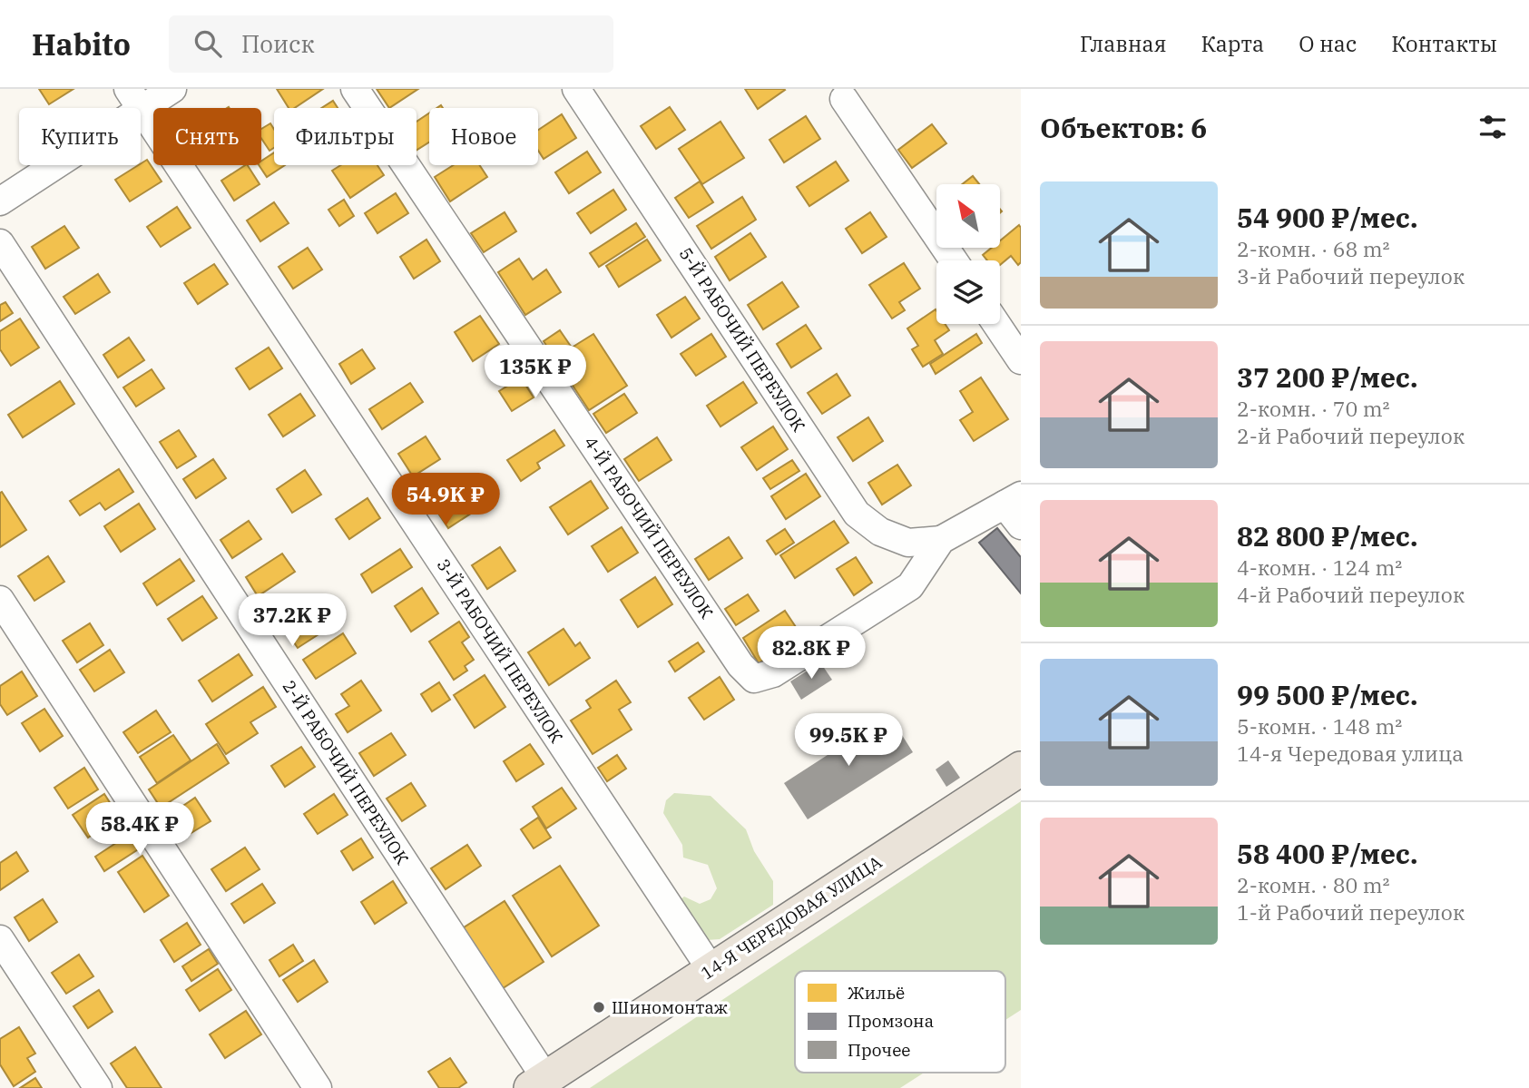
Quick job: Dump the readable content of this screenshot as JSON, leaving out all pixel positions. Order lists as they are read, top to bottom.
{
  "streets": {
    "main road": ["14-Я ЧЕРЕДОВАЯ УЛИЦА"],
    "street": [
      "5-Й РАБОЧИЙ ПЕРЕУЛОК",
      "4-Й РАБОЧИЙ ПЕРЕУЛОК",
      "3-Й РАБОЧИЙ ПЕРЕУЛОК",
      "2-Й РАБОЧИЙ ПЕРЕУЛОК"
    ]
  },
  "crossings": [
    ["5-Й РАБОЧИЙ ПЕРЕУЛОК", "4-Й РАБОЧИЙ ПЕРЕУЛОК"],
    ["3-Й РАБОЧИЙ ПЕРЕУЛОК", "14-Я ЧЕРЕДОВАЯ УЛИЦА"],
    ["2-Й РАБОЧИЙ ПЕРЕУЛОК", "14-Я ЧЕРЕДОВАЯ УЛИЦА"]
  ],
  "places": ["Шиномонтаж"],
  "legend": ["Жильё", "Промзона", "Прочее"],
  "north": "top left",
  "page": {
    "header": "Habito",
    "search": "Поиск",
    "nav": [
      "Главная",
      "Карта",
      "О нас",
      "Контакты"
    ],
    "heading": "Объектов: 6",
    "chip": [
      "Купить",
      "Снять",
      "Фильтры",
      "Новое"
    ],
    "list": [
      {
        "name": "54 900 ₽/мес.",
        "note": "2-комн. · 68 m² · 3-й Рабочий переулок"
      },
      {
        "name": "37 200 ₽/мес.",
        "note": "2-комн. · 70 m² · 2-й Рабочий переулок"
      },
      {
        "name": "82 800 ₽/мес.",
        "note": "4-комн. · 124 m² · 4-й Рабочий переулок"
      },
      {
        "name": "99 500 ₽/мес.",
        "note": "5-комн. · 148 m² · 14-я Чередовая улица"
      },
      {
        "name": "58 400 ₽/мес.",
        "note": "2-комн. · 80 m² · 1-й Рабочий переулок"
      }
    ],
    "price": [
      "135K ₽",
      "54.9K ₽",
      "37.2K ₽",
      "82.8K ₽",
      "99.5K ₽",
      "58.4K ₽"
    ]
  }
}
